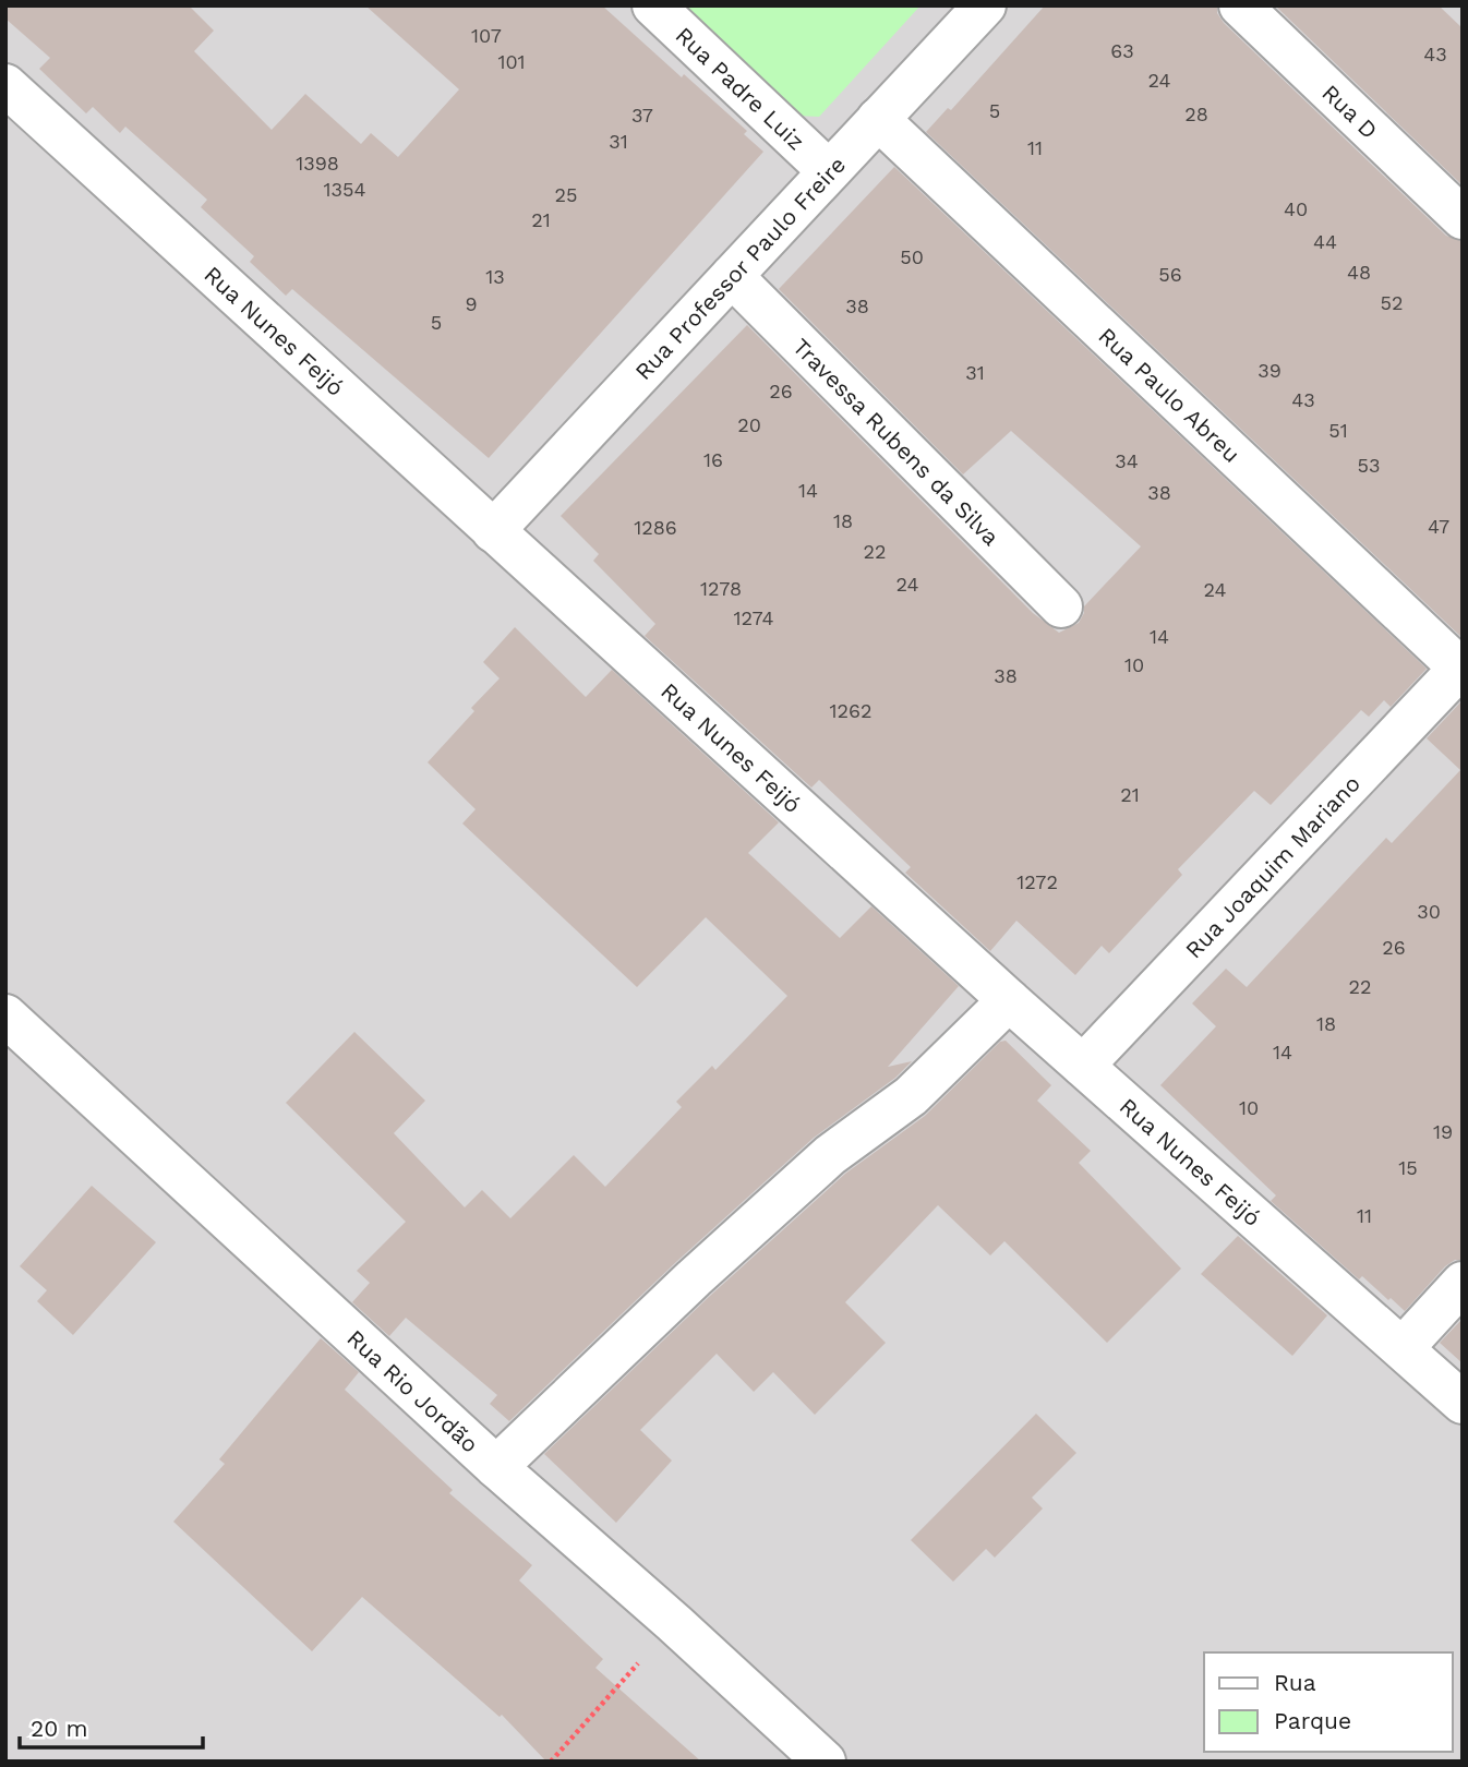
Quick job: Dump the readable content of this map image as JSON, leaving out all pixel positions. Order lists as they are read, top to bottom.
{
  "streets": {
    "street": [
      "Rua Padre Luiz",
      "Rua D",
      "Rua Professor Paulo Freire",
      "Rua Nunes Feijó",
      "Rua Paulo Abreu",
      "Travessa Rubens da Silva",
      "Rua Joaquim Mariano",
      "Rua Rio Jordão"
    ]
  },
  "crossings": [
    ["Rua Padre Luiz", "Rua Professor Paulo Freire"],
    ["Rua Professor Paulo Freire", "Rua Nunes Feijó"],
    ["Rua Professor Paulo Freire", "Rua Paulo Abreu"],
    ["Rua Professor Paulo Freire", "Travessa Rubens da Silva"],
    ["Rua Nunes Feijó", "Rua Joaquim Mariano"],
    ["Rua Paulo Abreu", "Rua Joaquim Mariano"]
  ],
  "house_numbers": [
    "107",
    "63",
    "43",
    "101",
    "24",
    "5",
    "28",
    "37",
    "31",
    "11",
    "1398",
    "1354",
    "25",
    "40",
    "21",
    "44",
    "50",
    "48",
    "56",
    "13",
    "52",
    "9",
    "38",
    "5",
    "39",
    "31",
    "26",
    "43",
    "20",
    "51",
    "16",
    "34",
    "53",
    "14",
    "38",
    "18",
    "47",
    "1286",
    "22",
    "24",
    "1278",
    "24",
    "1274",
    "14",
    "10",
    "38",
    "1262",
    "21",
    "1272",
    "30",
    "26",
    "22",
    "18",
    "14",
    "10",
    "19",
    "15",
    "11"
  ],
  "legend": ["Rua", "Parque"],
  "scale_bar": "20 m"
}
